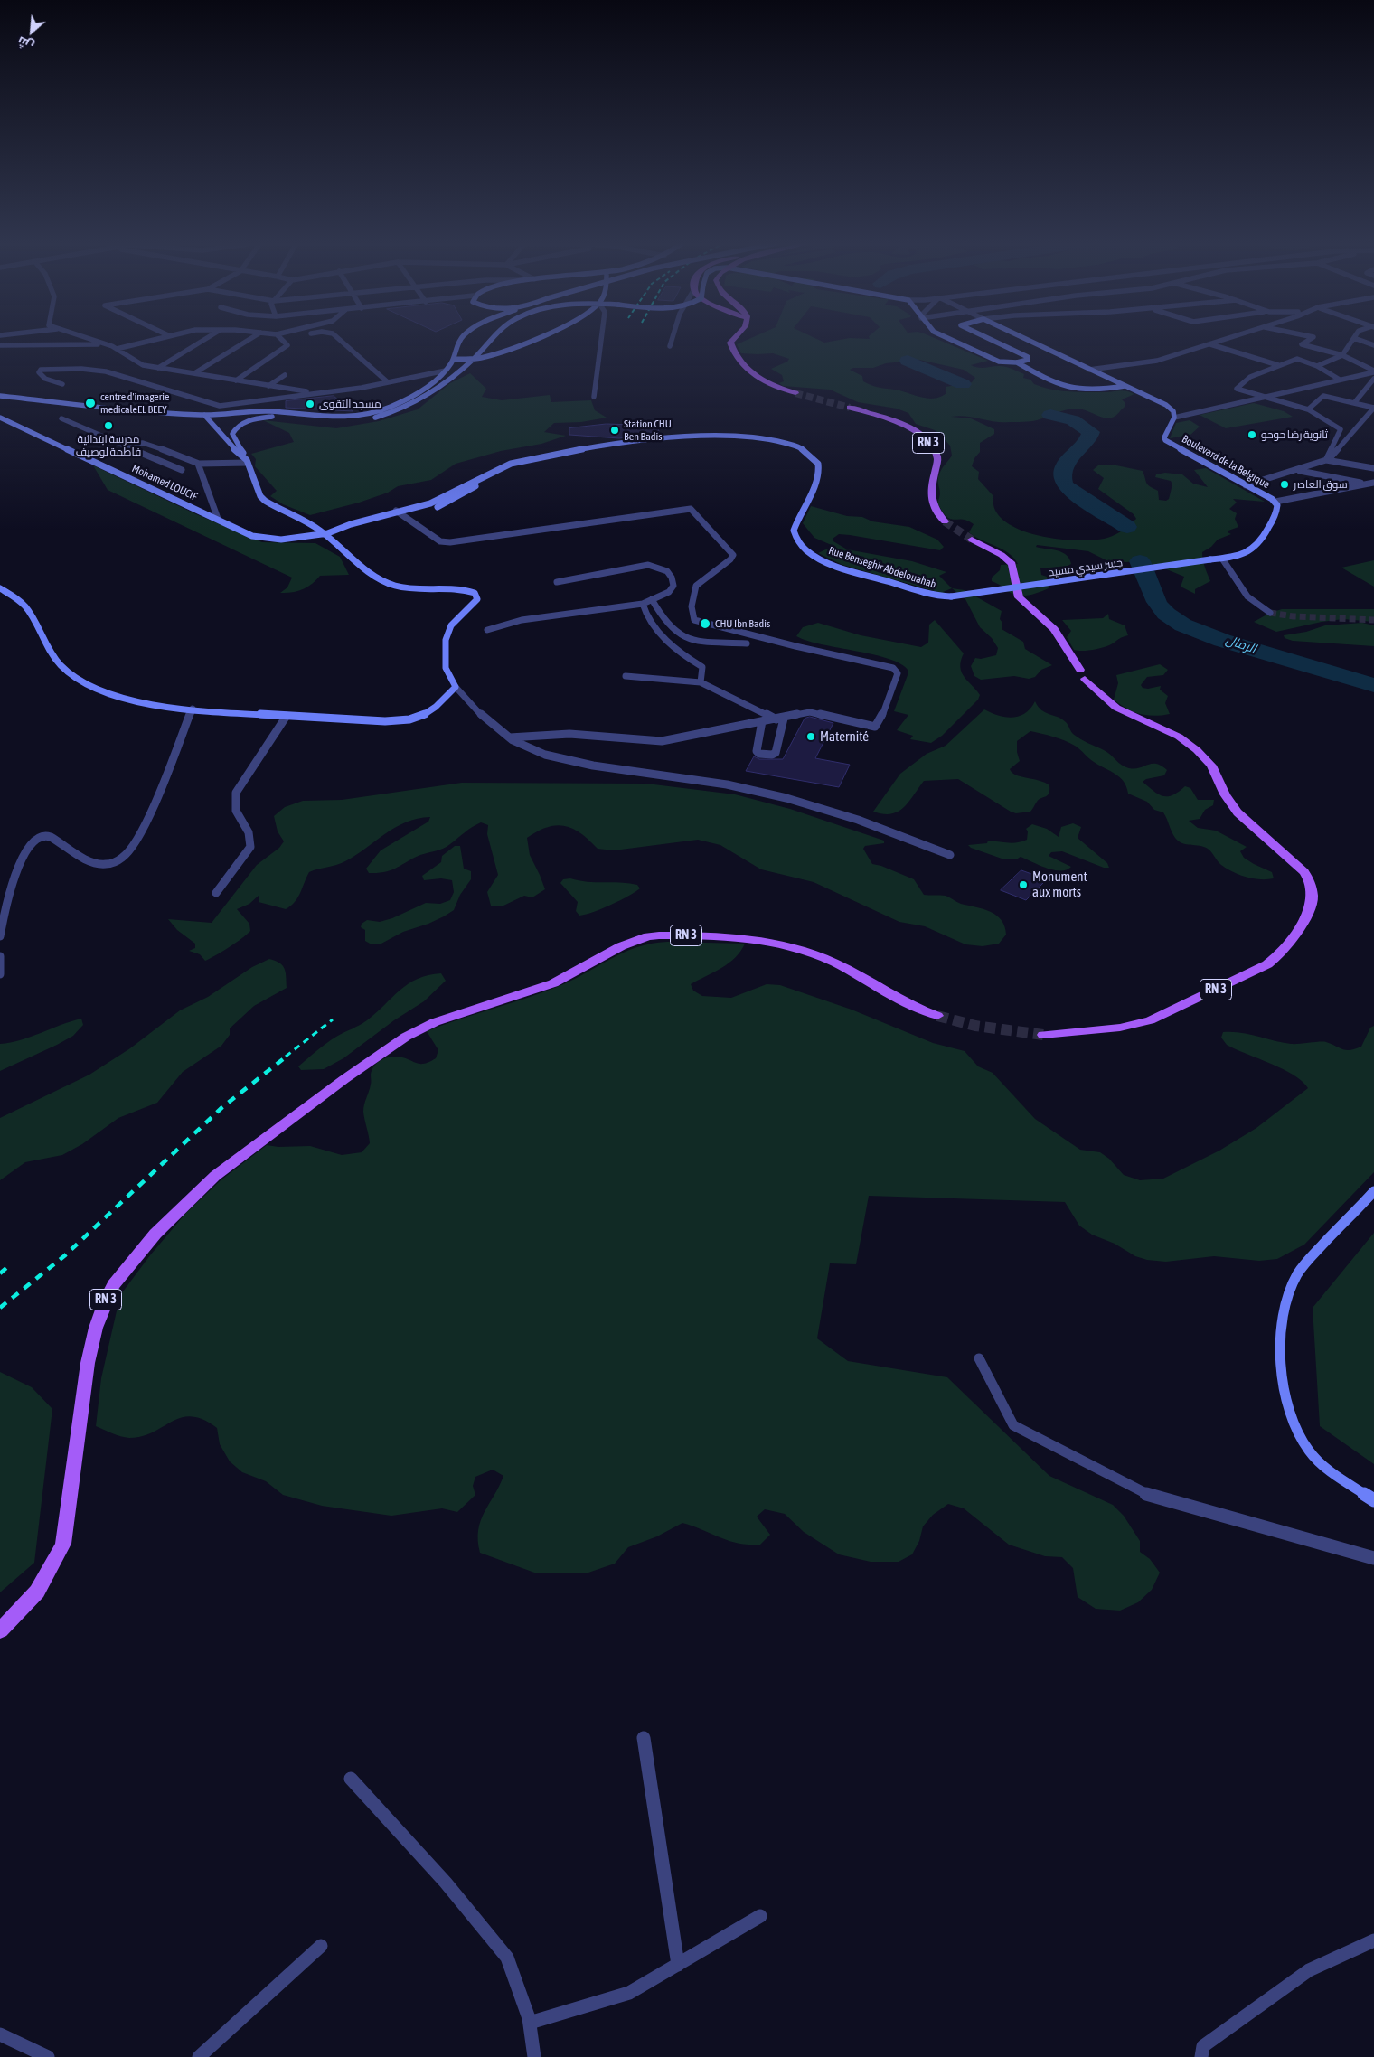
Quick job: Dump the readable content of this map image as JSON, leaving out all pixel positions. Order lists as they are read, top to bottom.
{
  "streets": {
    "main road": [
      "RN 3",
      "Boulevard de la Belgique",
      "Mohamed LOUCIF",
      "Rue Benseghir Abdelouahab",
      "جسر سيدي مسيد"
    ]
  },
  "crossings": [
    ["Boulevard de la Belgique", "جسر سيدي مسيد"],
    ["Mohamed LOUCIF", "Rue Benseghir Abdelouahab"],
    ["Rue Benseghir Abdelouahab", "جسر سيدي مسيد"]
  ],
  "water": ["الرمال"],
  "places": [
    "centre d'imagerie medicaleEL BEEY",
    "مسجد التقوى",
    "مدرسة ابتدائية فاطمة لوصيف",
    "Station CHU Ben Badis",
    "ثانوية رضا حوحو",
    "سوق العاصر",
    "CHU Ibn Badis",
    "Maternité",
    "Monument aux morts"
  ],
  "north": "bottom left"
}
